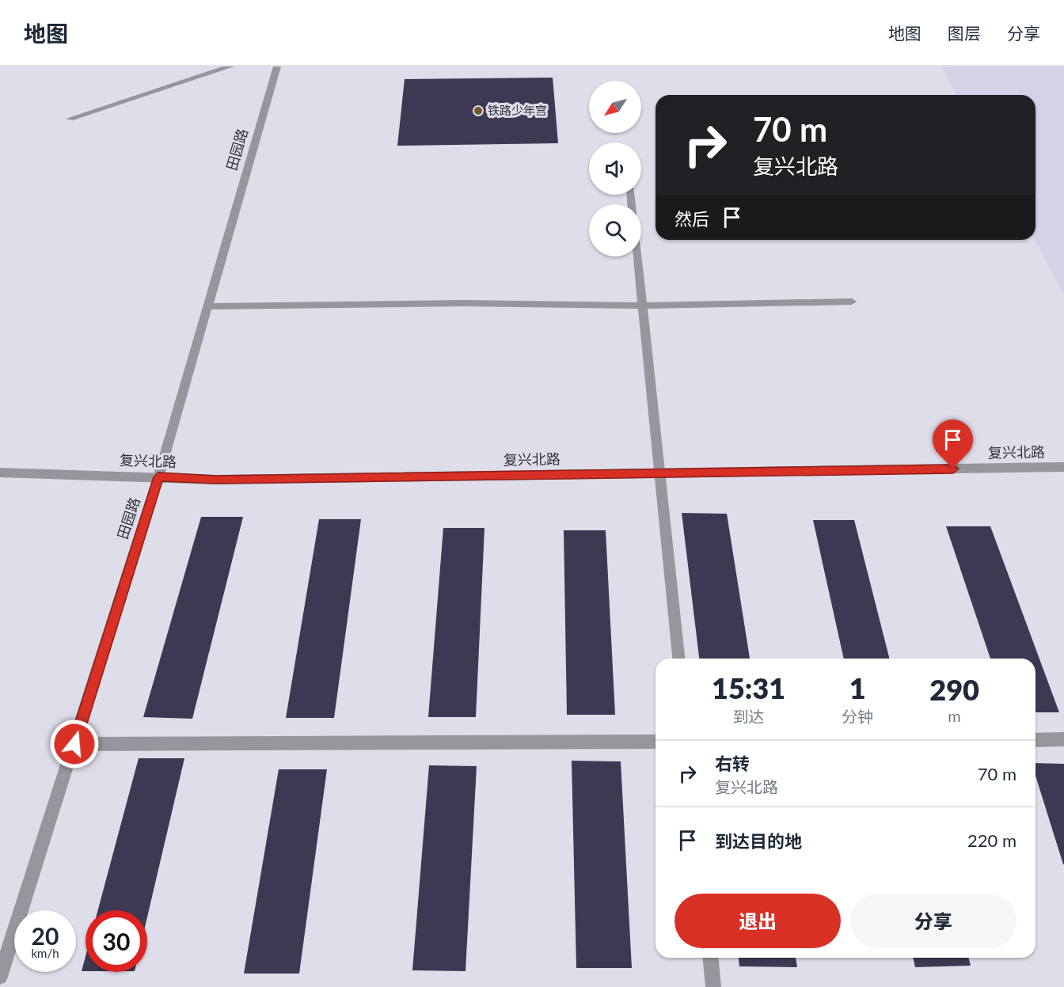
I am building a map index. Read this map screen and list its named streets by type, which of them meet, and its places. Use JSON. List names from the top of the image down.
{
  "streets": {
    "street": ["田园路", "复兴北路"]
  },
  "crossings": [
    ["田园路", "复兴北路"]
  ],
  "places": ["铁路少年宫"],
  "north": "bottom left",
  "page": {
    "header": "地图",
    "nav": ["地图", "图层", "分享"],
    "turn": ["70 m", "复兴北路"],
    "then": "然后",
    "eta": [
      "15:31",
      "到达",
      "1",
      "分钟",
      "290",
      "m"
    ],
    "list": [
      {
        "name": "右转",
        "note": "复兴北路",
        "value": "70 m"
      },
      {
        "name": "到达目的地",
        "value": "220 m"
      }
    ],
    "buttons": ["退出", "分享"],
    "speed": "20 km/h",
    "limit": "30"
  }
}
